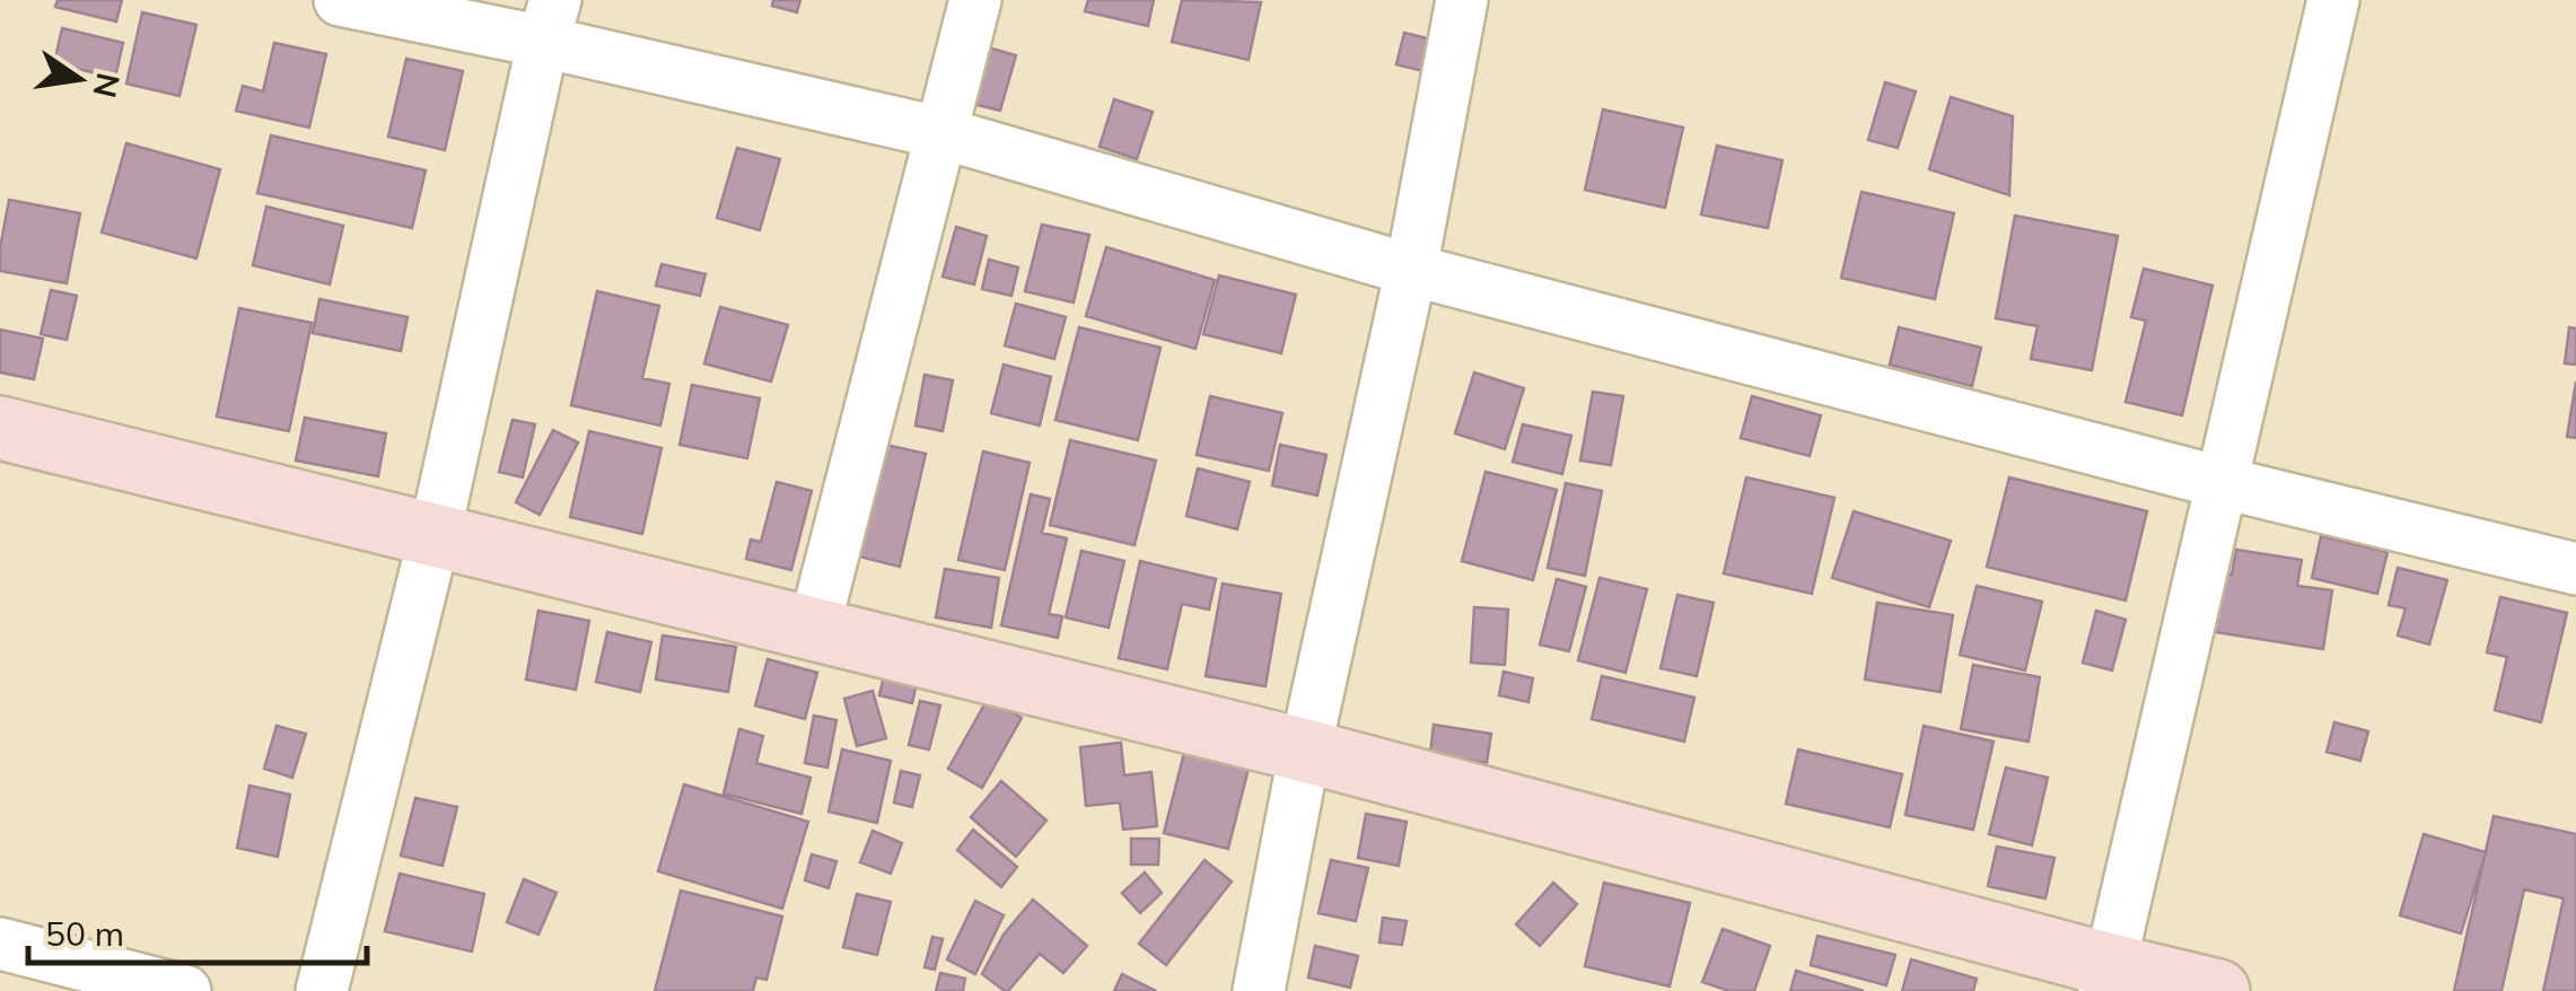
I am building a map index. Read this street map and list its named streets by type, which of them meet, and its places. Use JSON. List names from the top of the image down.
{
  "scale_bar": "50 m",
  "north": "right"
}
